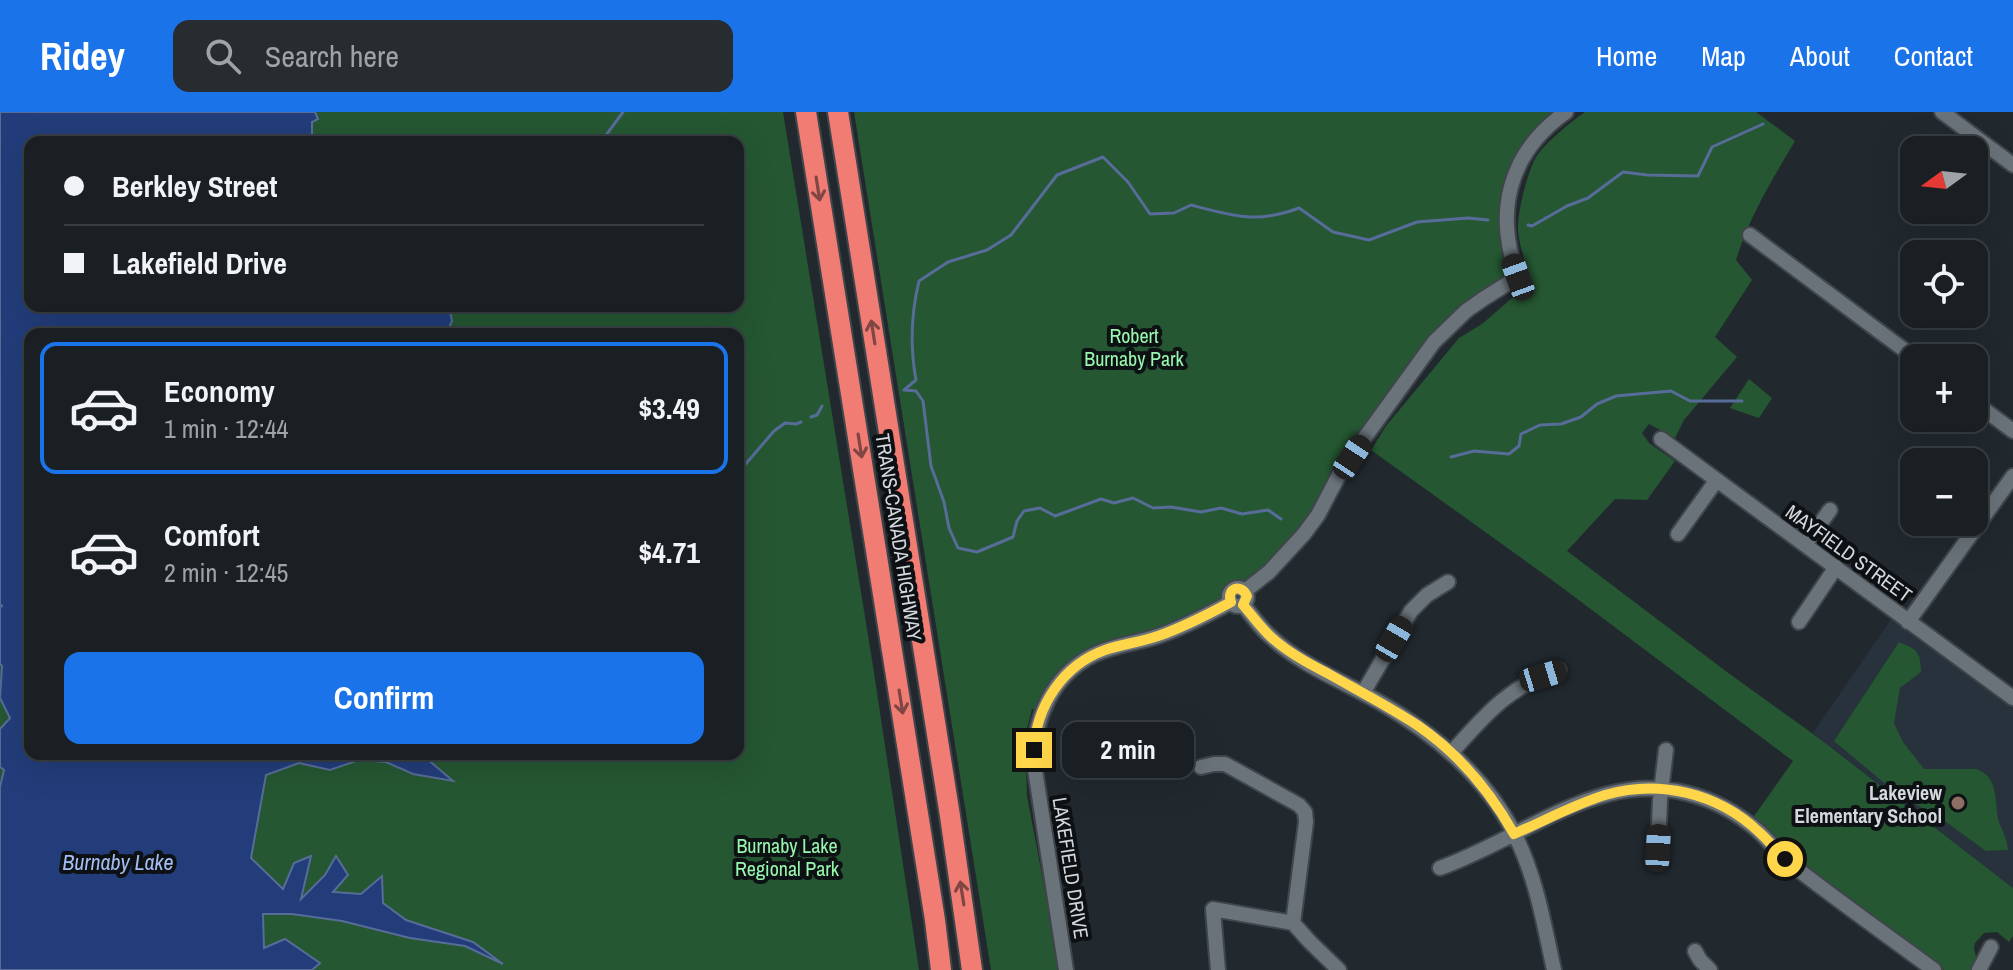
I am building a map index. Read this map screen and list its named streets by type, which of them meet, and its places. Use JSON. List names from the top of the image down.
{
  "streets": {
    "highway": ["TRANS-CANADA HIGHWAY"],
    "street": ["MAYFIELD STREET", "LAKEFIELD DRIVE"]
  },
  "water": ["Burnaby Lake"],
  "parks": ["Robert Burnaby Park", "Burnaby Lake Regional Park"],
  "places": ["Lakeview Elementary School"],
  "north": "left",
  "page": {
    "header": "Ridey",
    "search": "Search here",
    "nav": [
      "Home",
      "Map",
      "About",
      "Contact"
    ],
    "map_buttons": ["+", "−"],
    "banner": ["Berkley Street", "Lakefield Drive"],
    "list": [
      {
        "name": "Economy",
        "note": "1 min · 12:44",
        "value": "$3.49"
      },
      {
        "name": "Comfort",
        "note": "2 min · 12:45",
        "value": "$4.71"
      }
    ],
    "buttons": "Confirm",
    "bubble": "2 min"
  }
}
